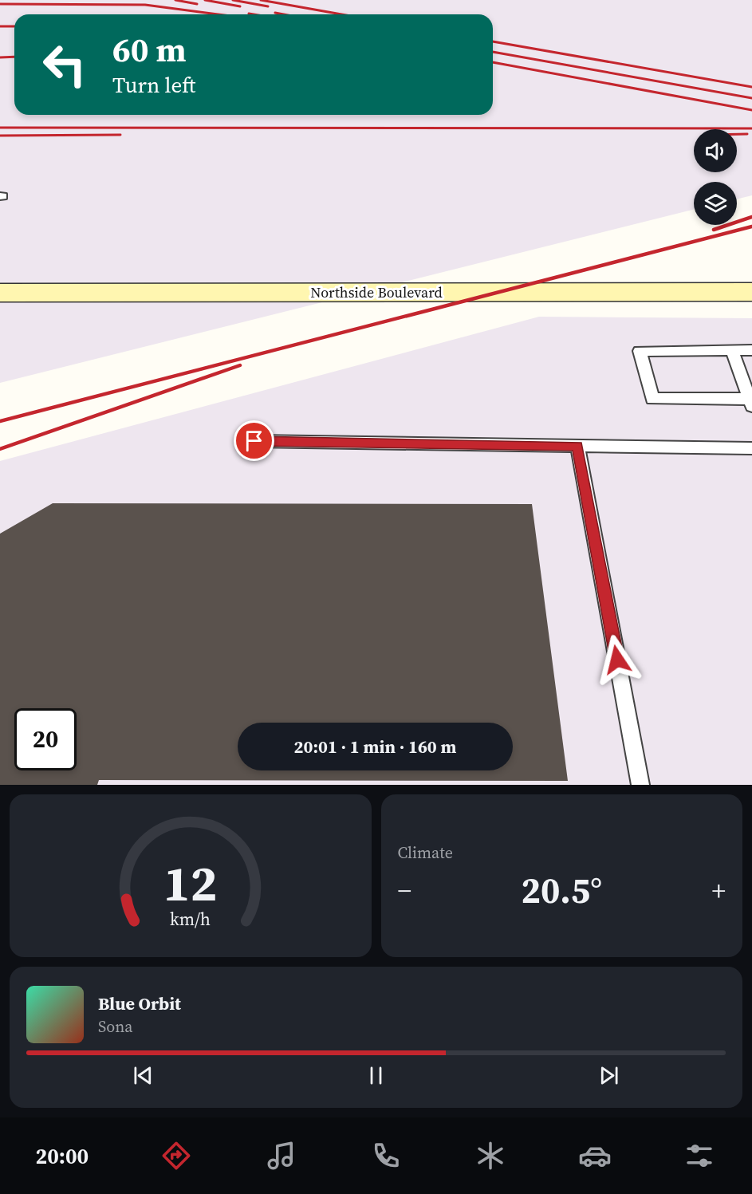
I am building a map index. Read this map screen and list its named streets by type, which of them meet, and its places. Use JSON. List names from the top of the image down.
{
  "streets": {
    "main road": ["Northside Boulevard"]
  },
  "page": {
    "turn": ["60 m", "Turn left"],
    "limit": "20",
    "trip": "20:01 · 1 min · 160 m",
    "tile": "Climate",
    "heat": ["−", "20.5°", "+"],
    "song": ["Blue Orbit", "Sona"],
    "tabs": "20:00",
    "gauge": ["12", "km/h"]
  }
}
